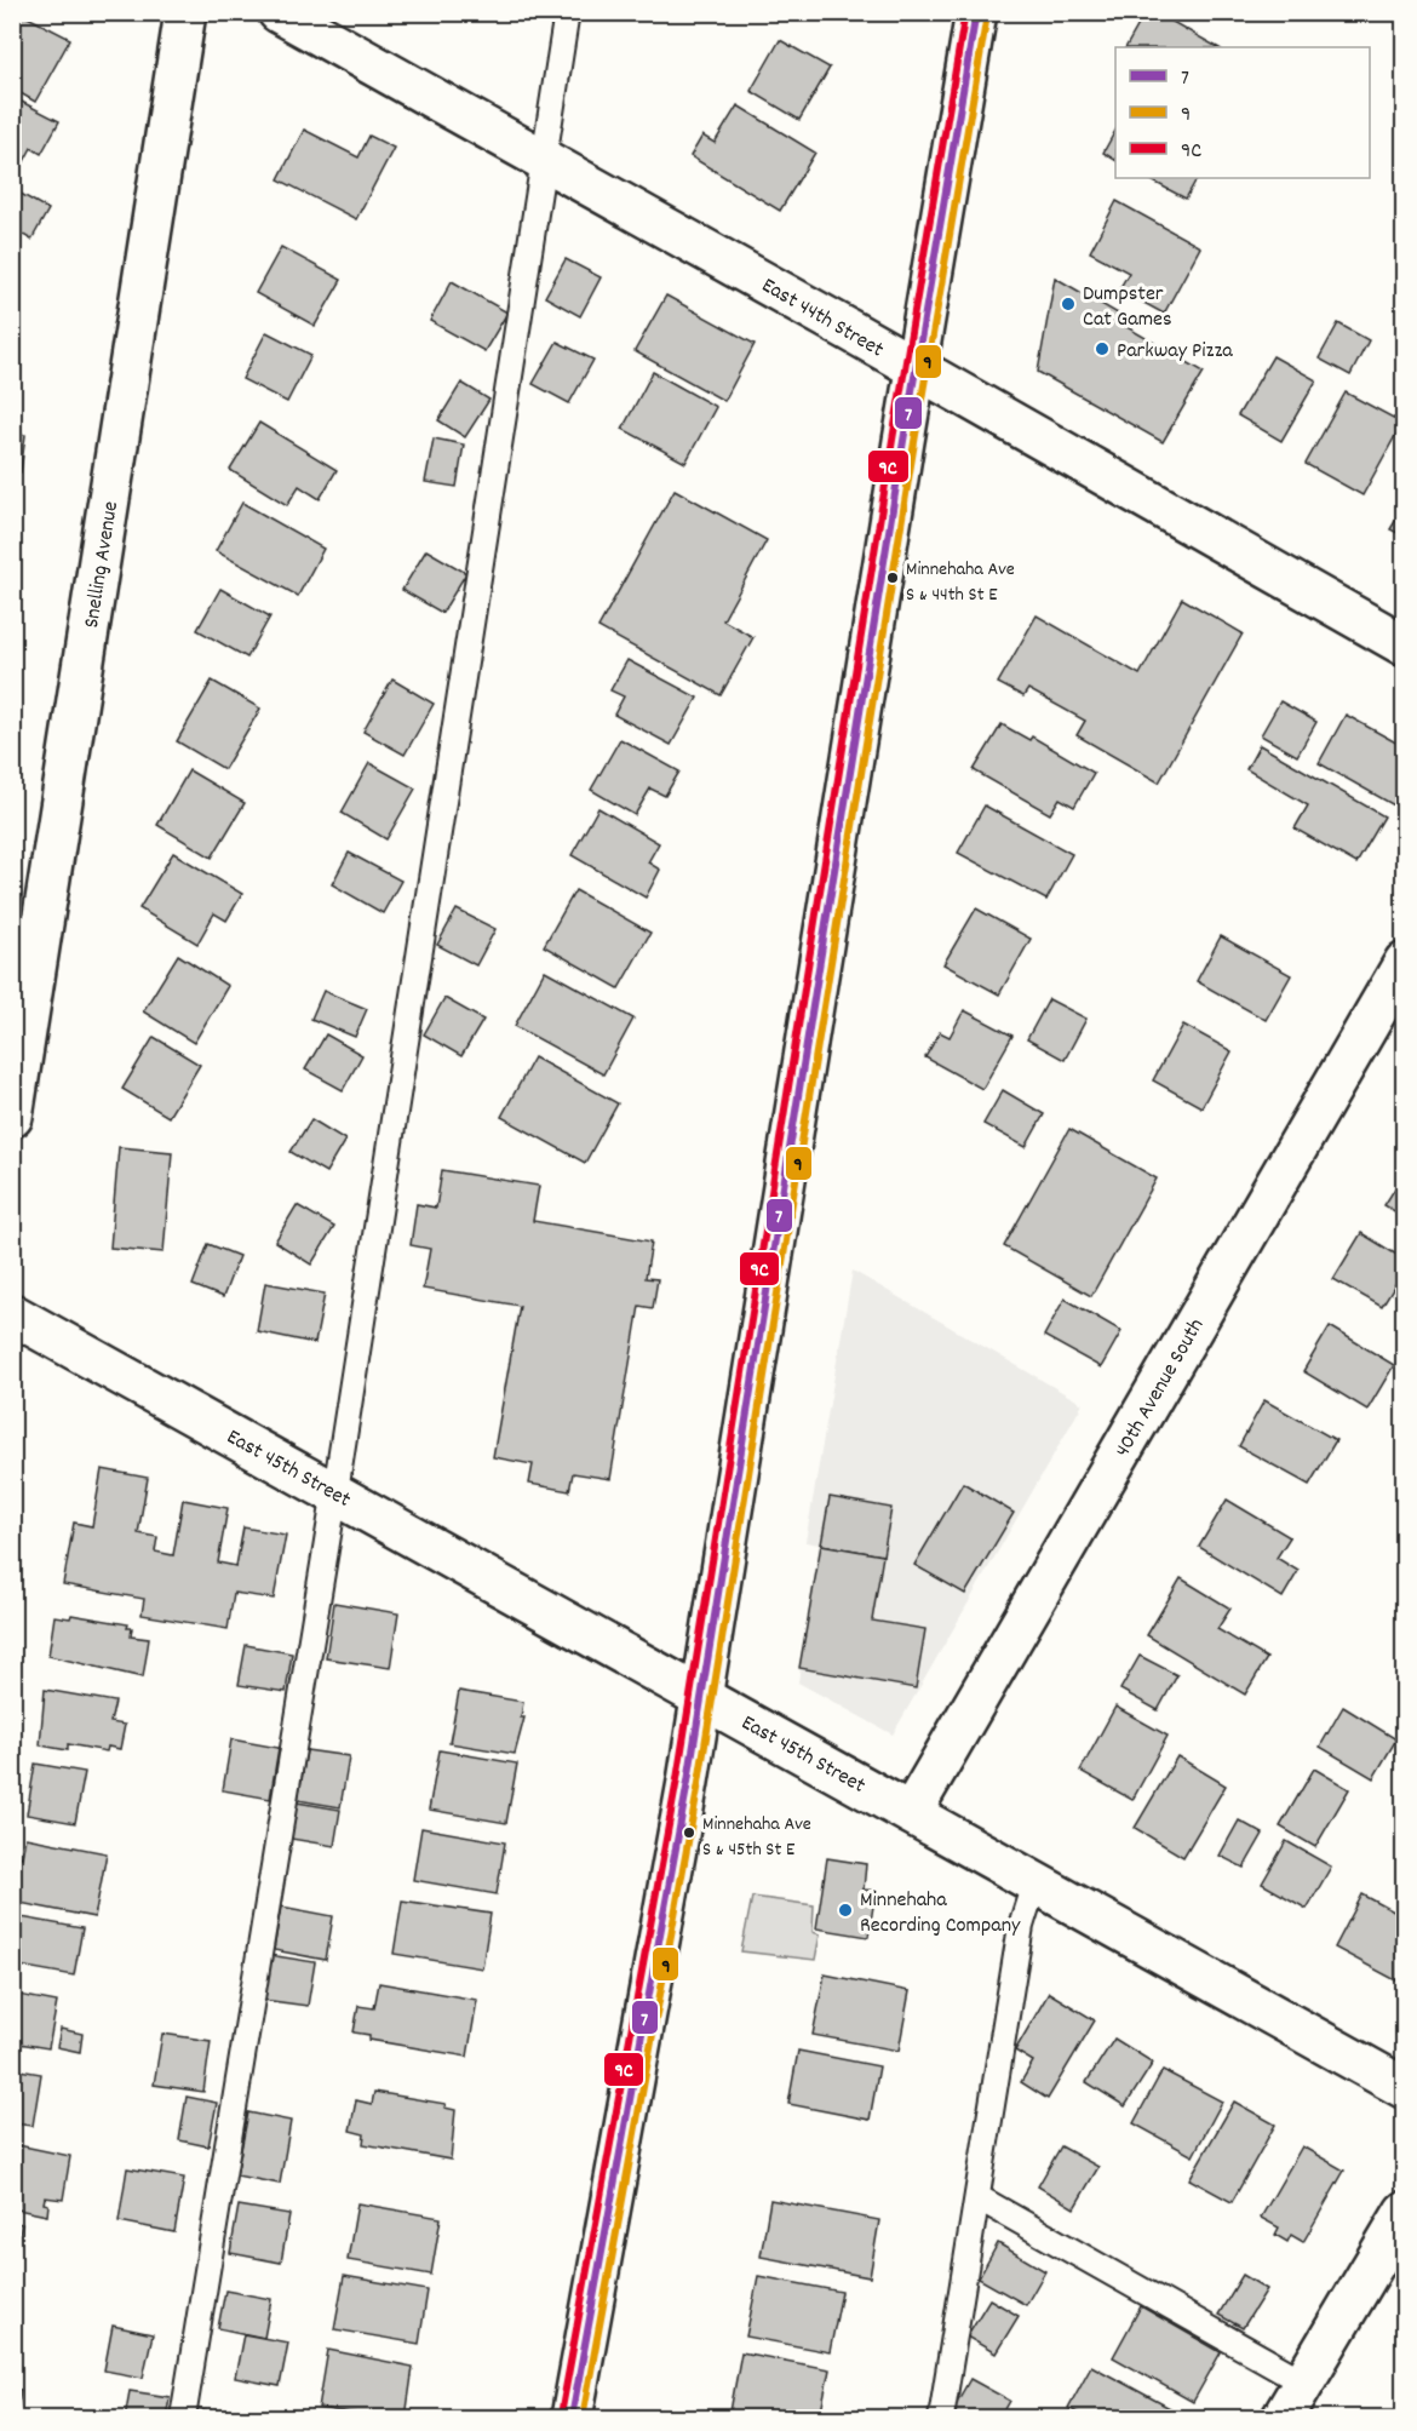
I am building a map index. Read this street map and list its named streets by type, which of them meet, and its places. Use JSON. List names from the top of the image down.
{
  "streets": {
    "street": [
      "East 44th Street",
      "Snelling Avenue",
      "40th Avenue South",
      "East 45th Street"
    ]
  },
  "crossings": [
    ["40th Avenue South", "East 45th Street"]
  ],
  "places": [
    "Dumpster Cat Games",
    "Parkway Pizza",
    "Minnehaha Ave S & 44th St E",
    "Minnehaha Ave S & 45th St E",
    "Minnehaha Recording Company"
  ],
  "lines": ["transit line 7", "transit line 9C", "transit line 9"],
  "legend": ["7", "9", "9C"]
}
